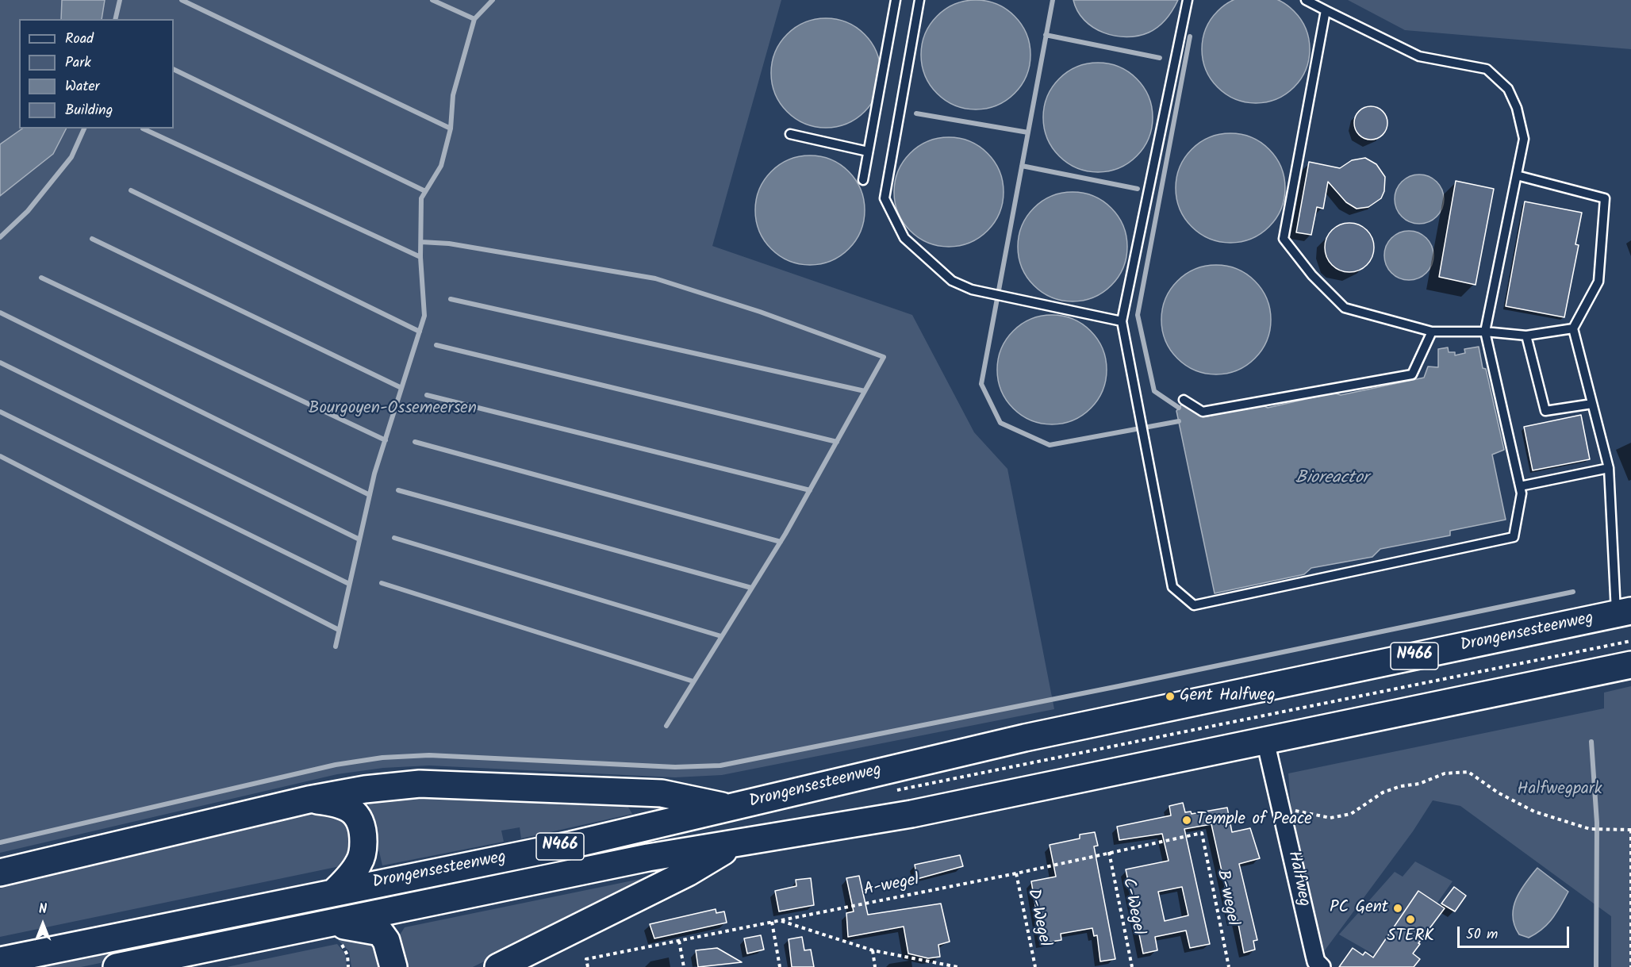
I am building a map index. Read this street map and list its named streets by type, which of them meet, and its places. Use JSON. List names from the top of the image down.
{
  "streets": {
    "highway": ["Drongensesteenweg", "N466"],
    "street": ["Halfweg"],
    "path": [
      "A-wegel",
      "B-wegel",
      "C-Wegel",
      "D-Wegel"
    ]
  },
  "crossings": [
    ["Drongensesteenweg", "Halfweg"],
    ["A-wegel", "B-wegel"],
    ["A-wegel", "C-Wegel"],
    ["A-wegel", "D-Wegel"]
  ],
  "water": ["Bioreactor"],
  "parks": ["Bourgoyen-Ossemeersen", "Halfwegpark"],
  "places": [
    "Gent Halfweg",
    "Temple of Peace",
    "PC Gent",
    "STERK"
  ],
  "legend": [
    "Road",
    "Park",
    "Water",
    "Building"
  ],
  "scale_bar": "50 m",
  "north": "top"
}
